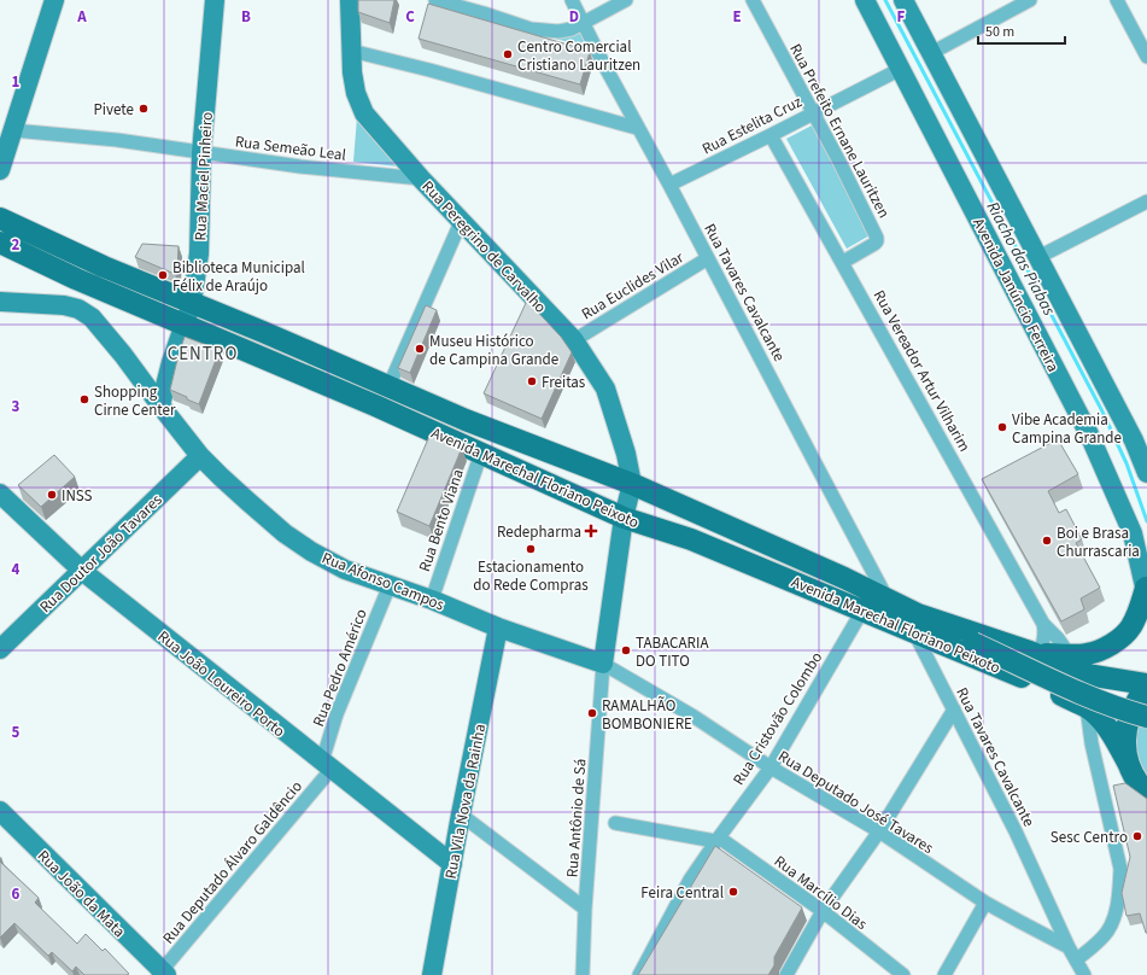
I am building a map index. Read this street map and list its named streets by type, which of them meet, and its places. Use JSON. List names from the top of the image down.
{
  "streets": {
    "main road": [
      "Rua Maciel Pinheiro",
      "Rua Peregrino de Carvalho",
      "Avenida Janúncio Ferreira",
      "Avenida Marechal Floriano Peixoto",
      "Rua Doutor João Tavares",
      "Rua Afonso Campos",
      "Rua João Loureiro Porto",
      "Rua Vila Nova da Rainha",
      "Rua João da Mata"
    ],
    "street": [
      "Rua Estelita Cruz",
      "Rua Prefeito Ernane Lauritzen",
      "Rua Semeão Leal",
      "Rua Euclides Vilar",
      "Rua Tavares Cavalcante",
      "Rua Vereador Artur Vilharim",
      "Rua Bento Viana",
      "Rua Pedro Américo",
      "Rua Cristovão Colombo",
      "Rua Deputado José Tavares",
      "Rua Antônio de Sá",
      "Rua Deputado Álvaro Galdêncio",
      "Rua Marcílio Dias"
    ]
  },
  "crossings": [
    ["Rua Estelita Cruz", "Rua Prefeito Ernane Lauritzen"],
    ["Rua Estelita Cruz", "Rua Tavares Cavalcante"],
    ["Rua Estelita Cruz", "Avenida Janúncio Ferreira"],
    ["Rua Estelita Cruz", "Rua Vereador Artur Vilharim"],
    ["Rua Prefeito Ernane Lauritzen", "Rua Vereador Artur Vilharim"],
    ["Rua Semeão Leal", "Rua Maciel Pinheiro"],
    ["Rua Semeão Leal", "Rua Peregrino de Carvalho"],
    ["Rua Maciel Pinheiro", "Avenida Marechal Floriano Peixoto"],
    ["Rua Maciel Pinheiro", "Rua Afonso Campos"],
    ["Rua Peregrino de Carvalho", "Rua Euclides Vilar"],
    ["Rua Peregrino de Carvalho", "Avenida Marechal Floriano Peixoto"],
    ["Rua Peregrino de Carvalho", "Rua Afonso Campos"],
    ["Rua Peregrino de Carvalho", "Rua Deputado José Tavares"],
    ["Rua Peregrino de Carvalho", "Rua Antônio de Sá"],
    ["Rua Euclides Vilar", "Rua Tavares Cavalcante"],
    ["Rua Tavares Cavalcante", "Avenida Marechal Floriano Peixoto"],
    ["Rua Tavares Cavalcante", "Rua Deputado José Tavares"],
    ["Avenida Marechal Floriano Peixoto", "Rua Bento Viana"],
    ["Avenida Marechal Floriano Peixoto", "Rua Cristovão Colombo"],
    ["Rua Bento Viana", "Rua Afonso Campos"],
    ["Rua Doutor João Tavares", "Rua Afonso Campos"],
    ["Rua Doutor João Tavares", "Rua João Loureiro Porto"],
    ["Rua Afonso Campos", "Rua Pedro Américo"],
    ["Rua Afonso Campos", "Rua Vila Nova da Rainha"],
    ["Rua Afonso Campos", "Rua Deputado José Tavares"],
    ["Rua Afonso Campos", "Rua Antônio de Sá"],
    ["Rua Pedro Américo", "Rua João Loureiro Porto"],
    ["Rua Pedro Américo", "Rua Deputado Álvaro Galdêncio"],
    ["Rua João Loureiro Porto", "Rua Vila Nova da Rainha"],
    ["Rua João Loureiro Porto", "Rua Deputado Álvaro Galdêncio"],
    ["Rua Cristovão Colombo", "Rua Deputado José Tavares"],
    ["Rua Cristovão Colombo", "Rua Marcílio Dias"],
    ["Rua Deputado José Tavares", "Rua Antônio de Sá"],
    ["Rua Deputado Álvaro Galdêncio", "Rua João da Mata"]
  ],
  "districts": ["CENTRO"],
  "water": ["Riacho das Piabas"],
  "places": {
    "other": [
      "Centro Comercial Cristiano Lauritzen",
      "Pivete",
      "Biblioteca Municipal Félix de Araújo",
      "Museu Histórico de Campina Grande",
      "Freitas",
      "Shopping Cirne Center",
      "Vibe Academia Campina Grande",
      "INSS",
      "Boi e Brasa Churrascaria",
      "Estacionamento do Rede Compras",
      "TABACARIA DO TITO",
      "RAMALHÃO BOMBONIERE",
      "Sesc Centro",
      "Feira Central"
    ],
    "health": ["Redepharma"]
  },
  "scale_bar": "50 m",
  "grid": {
    "columns": [
      "A",
      "B",
      "C",
      "D",
      "E",
      "F"
    ],
    "rows": [
      "1",
      "2",
      "3",
      "4",
      "5",
      "6"
    ]
  }
}
